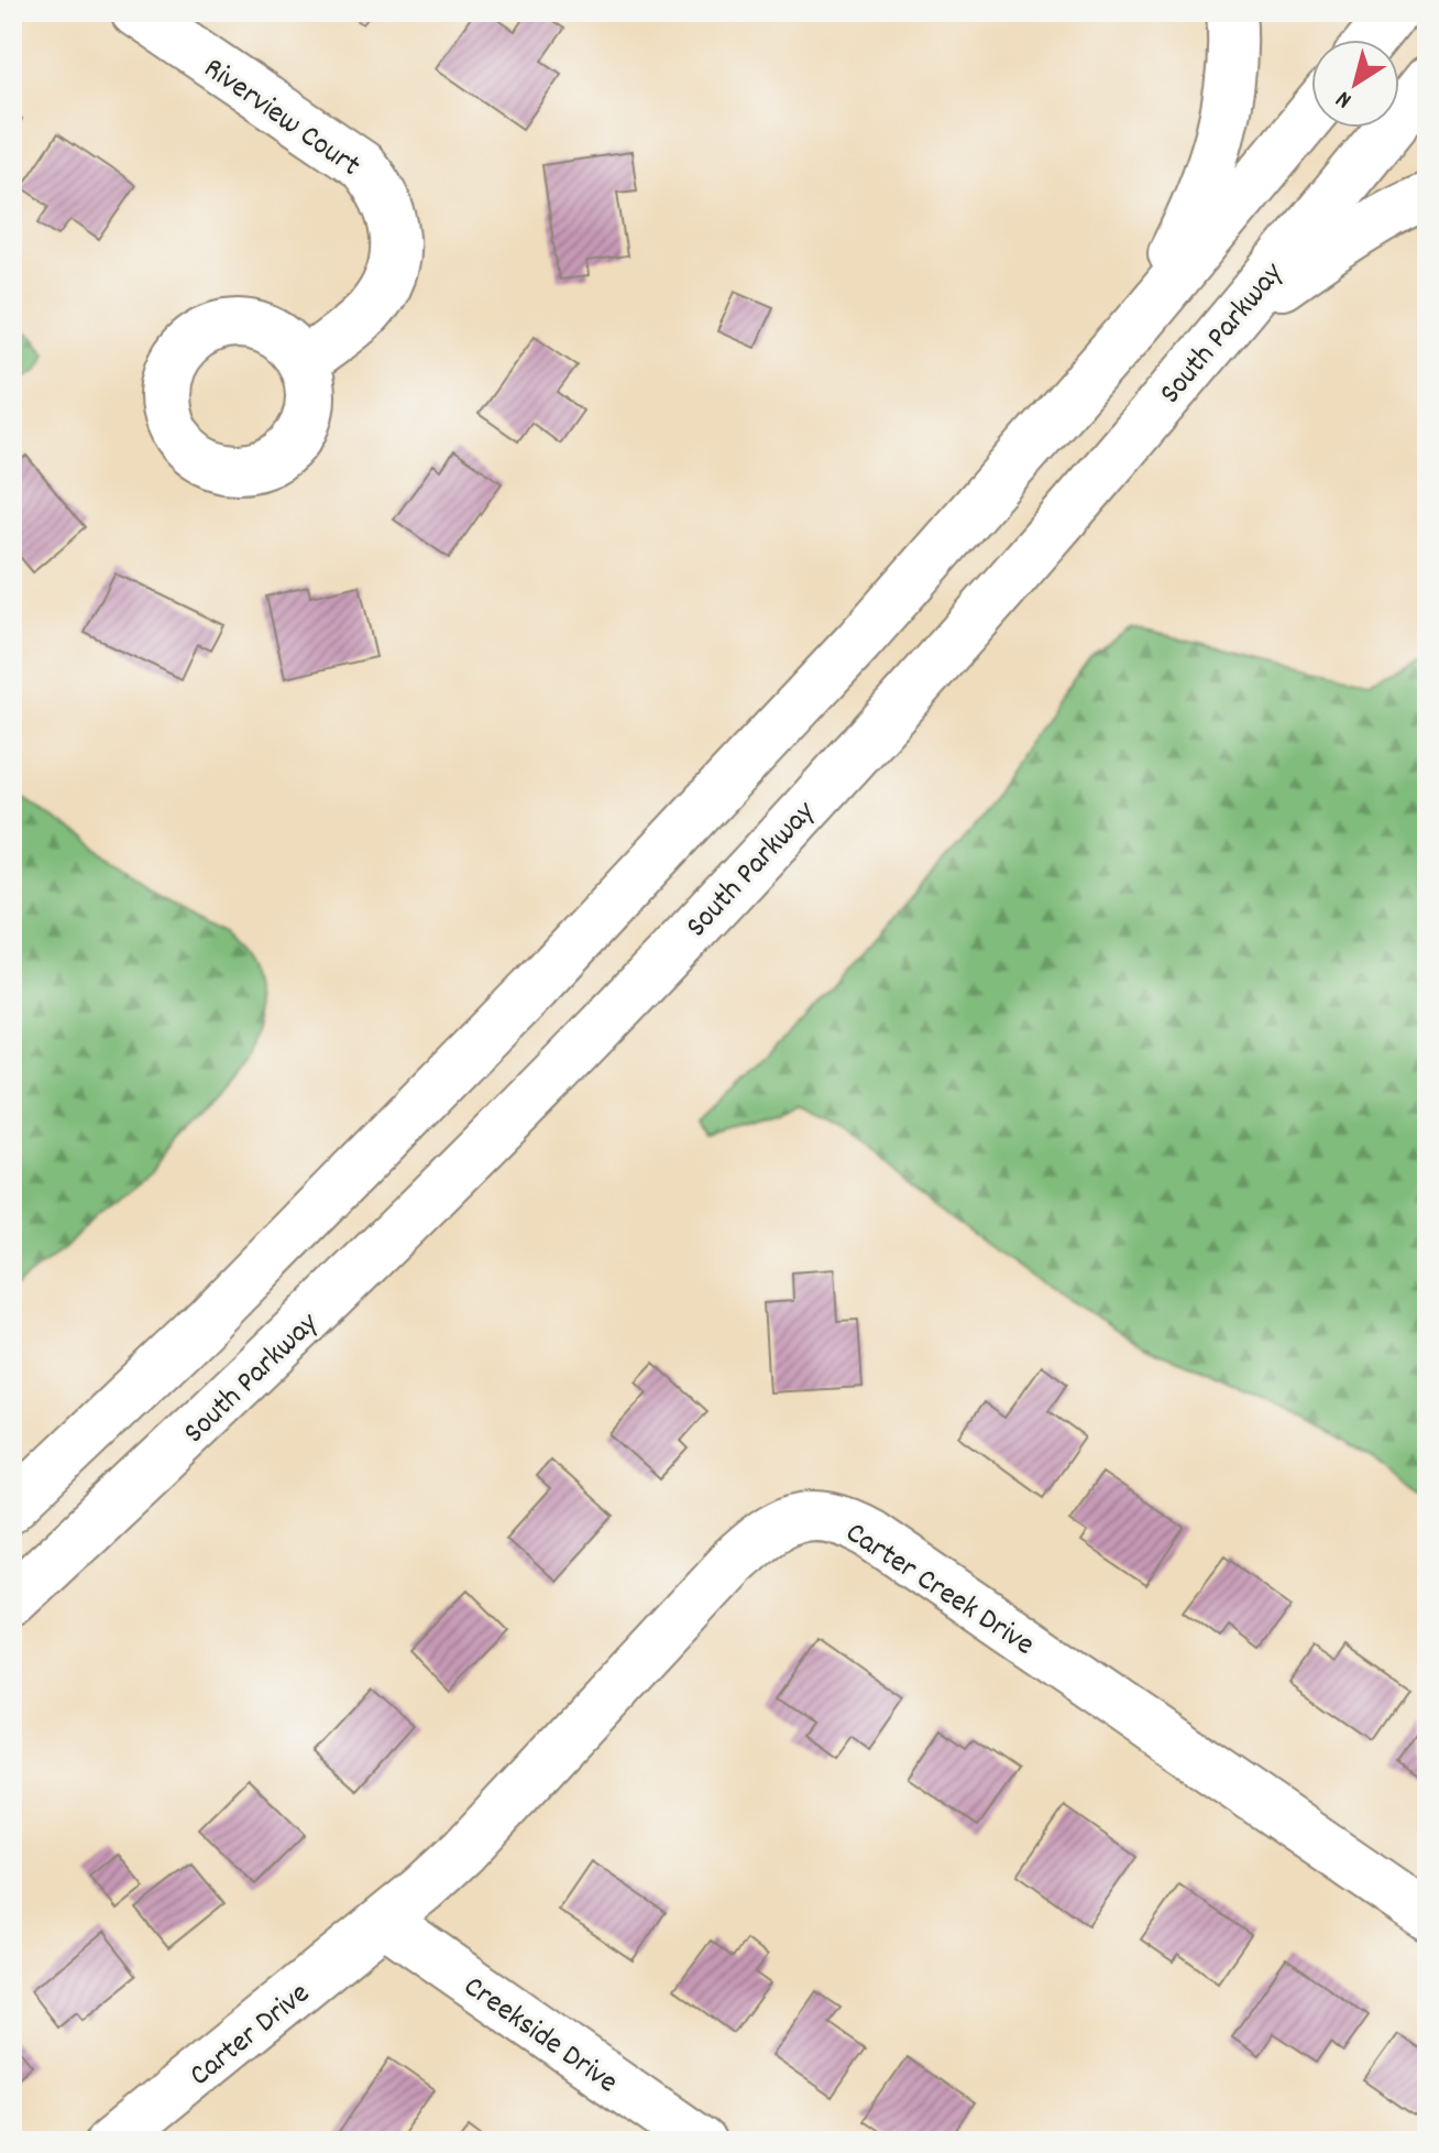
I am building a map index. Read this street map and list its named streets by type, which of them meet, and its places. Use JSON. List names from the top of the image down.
{
  "streets": {
    "main road": [
      "Riverview Court",
      "South Parkway",
      "Carter Creek Drive",
      "Carter Drive",
      "Creekside Drive"
    ]
  },
  "crossings": [
    ["Carter Creek Drive", "Carter Drive"],
    ["Carter Creek Drive", "Creekside Drive"],
    ["Carter Drive", "Creekside Drive"]
  ],
  "north": "bottom left"
}
